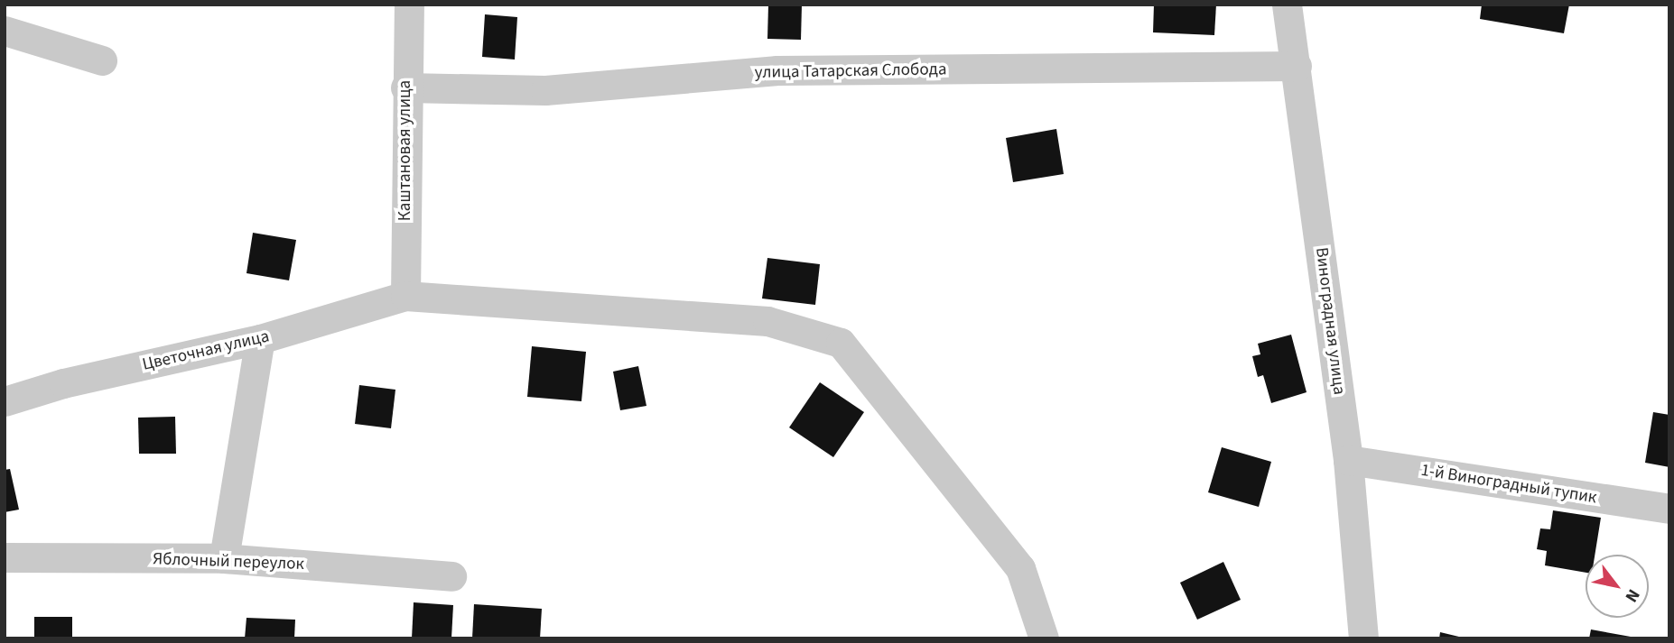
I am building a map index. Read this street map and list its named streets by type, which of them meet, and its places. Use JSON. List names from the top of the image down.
{
  "streets": {
    "street": [
      "улица Татарская Слобода",
      "Каштановая улица",
      "Виноградная улица",
      "Цветочная улица",
      "1-й Виноградный тупик",
      "Яблочный переулок"
    ]
  },
  "crossings": [
    ["улица Татарская Слобода", "Каштановая улица"],
    ["улица Татарская Слобода", "Виноградная улица"],
    ["Каштановая улица", "Цветочная улица"],
    ["Виноградная улица", "1-й Виноградный тупик"]
  ],
  "north": "bottom right"
}
